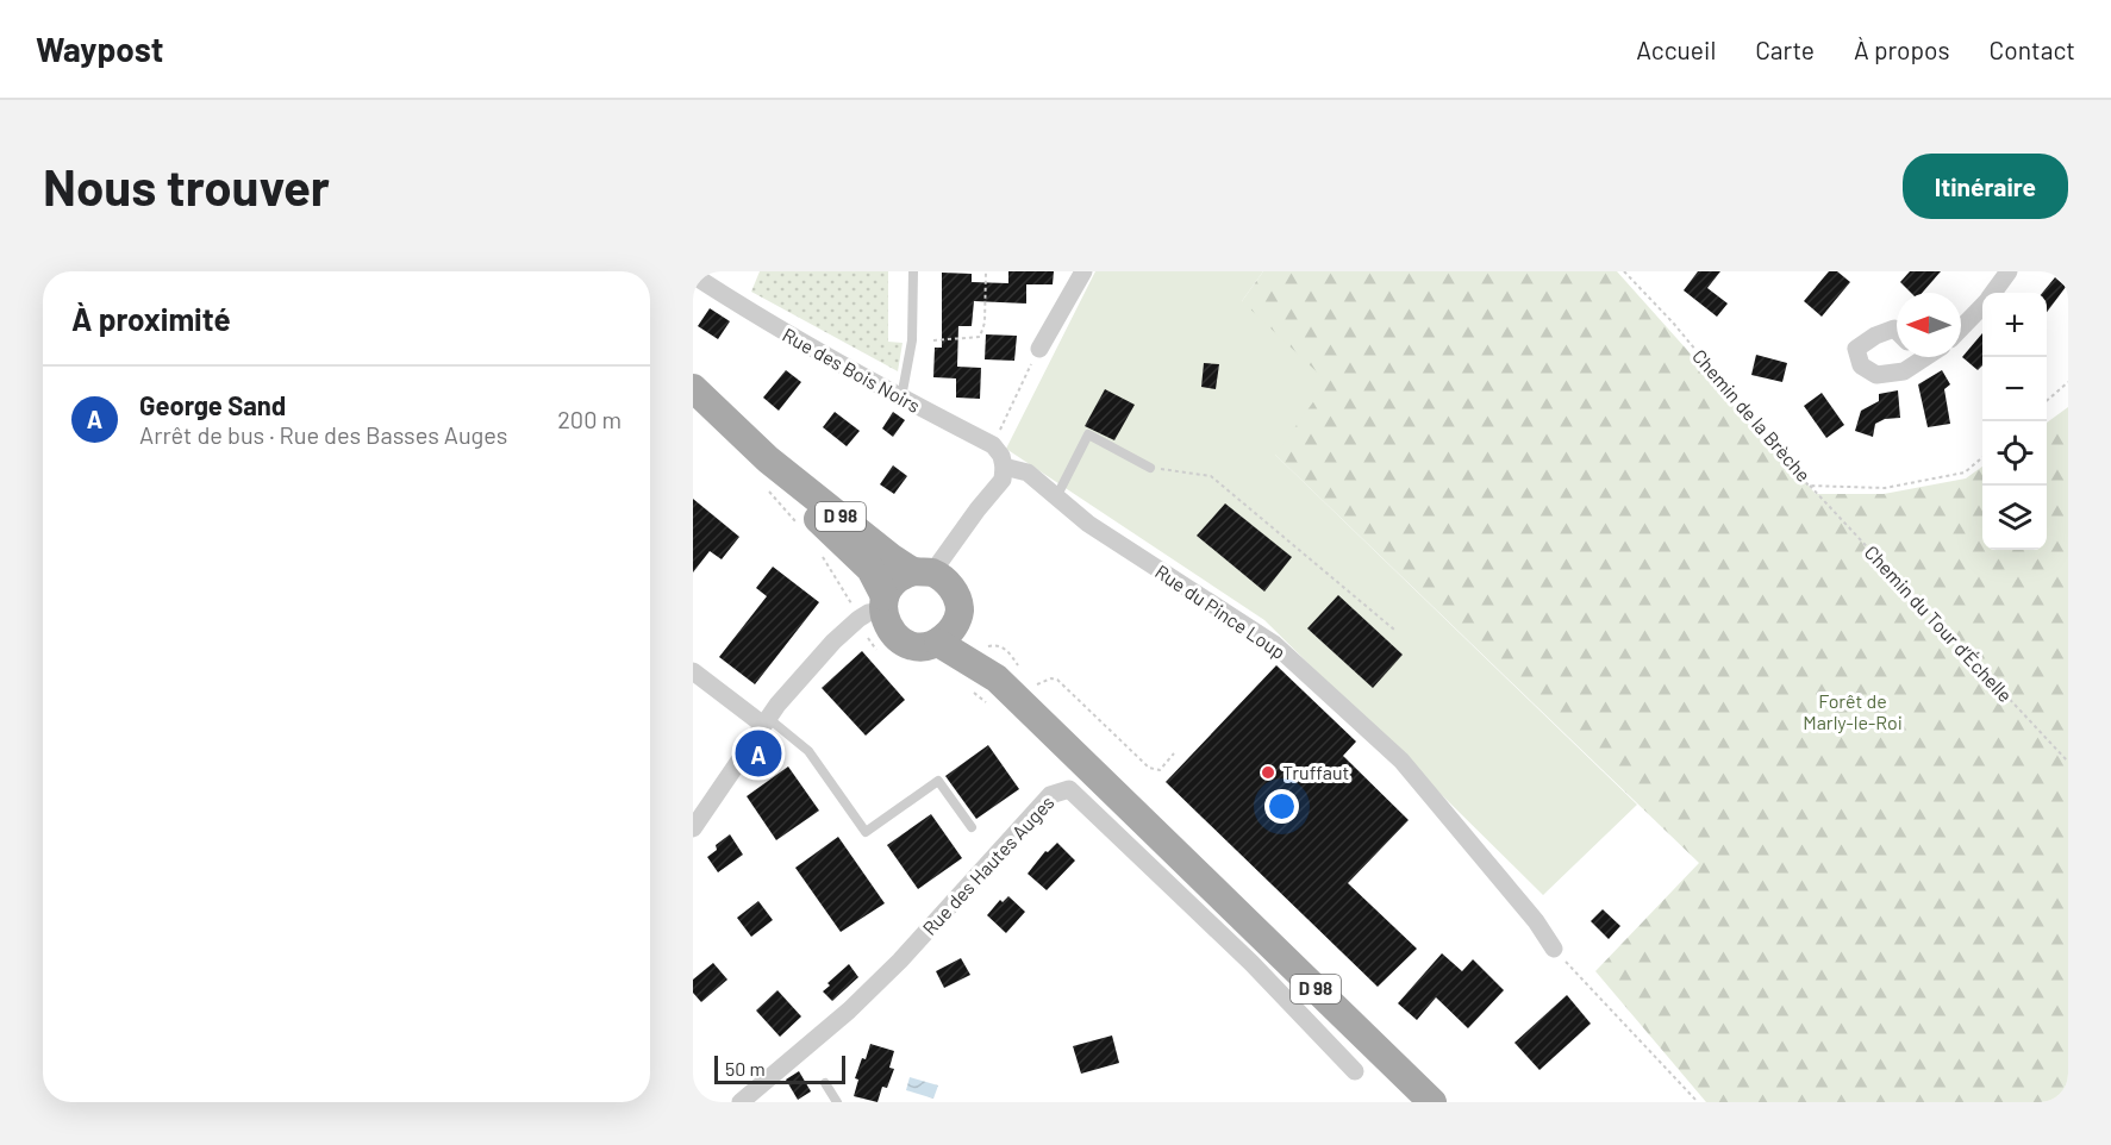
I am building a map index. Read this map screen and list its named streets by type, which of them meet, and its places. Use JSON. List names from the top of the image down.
{
  "streets": {
    "main road": ["D 98"],
    "street": ["Rue des Bois Noirs", "Rue du Pince Loup", "Rue des Hautes Auges"],
    "path": ["Chemin de la Brèche", "Chemin du Tour d’Échelle"]
  },
  "crossings": [
    ["Chemin de la Brèche", "Chemin du Tour d’Échelle"]
  ],
  "parks": ["Forêt de Marly-le-Roi"],
  "places": ["Truffaut"],
  "scale_bar": "50 m",
  "north": "left",
  "page": {
    "header": "Waypost",
    "nav": [
      "Accueil",
      "Carte",
      "À propos",
      "Contact"
    ],
    "buttons": "Itinéraire",
    "title": "Nous trouver",
    "heading": "À proximité",
    "map_buttons": ["+", "−"],
    "list": [
      {
        "mark": "A",
        "name": "George Sand",
        "note": "Arrêt de bus · Rue des Basses Auges",
        "value": "200 m"
      }
    ],
    "pins": "A",
    "scale": "50 m"
  }
}
